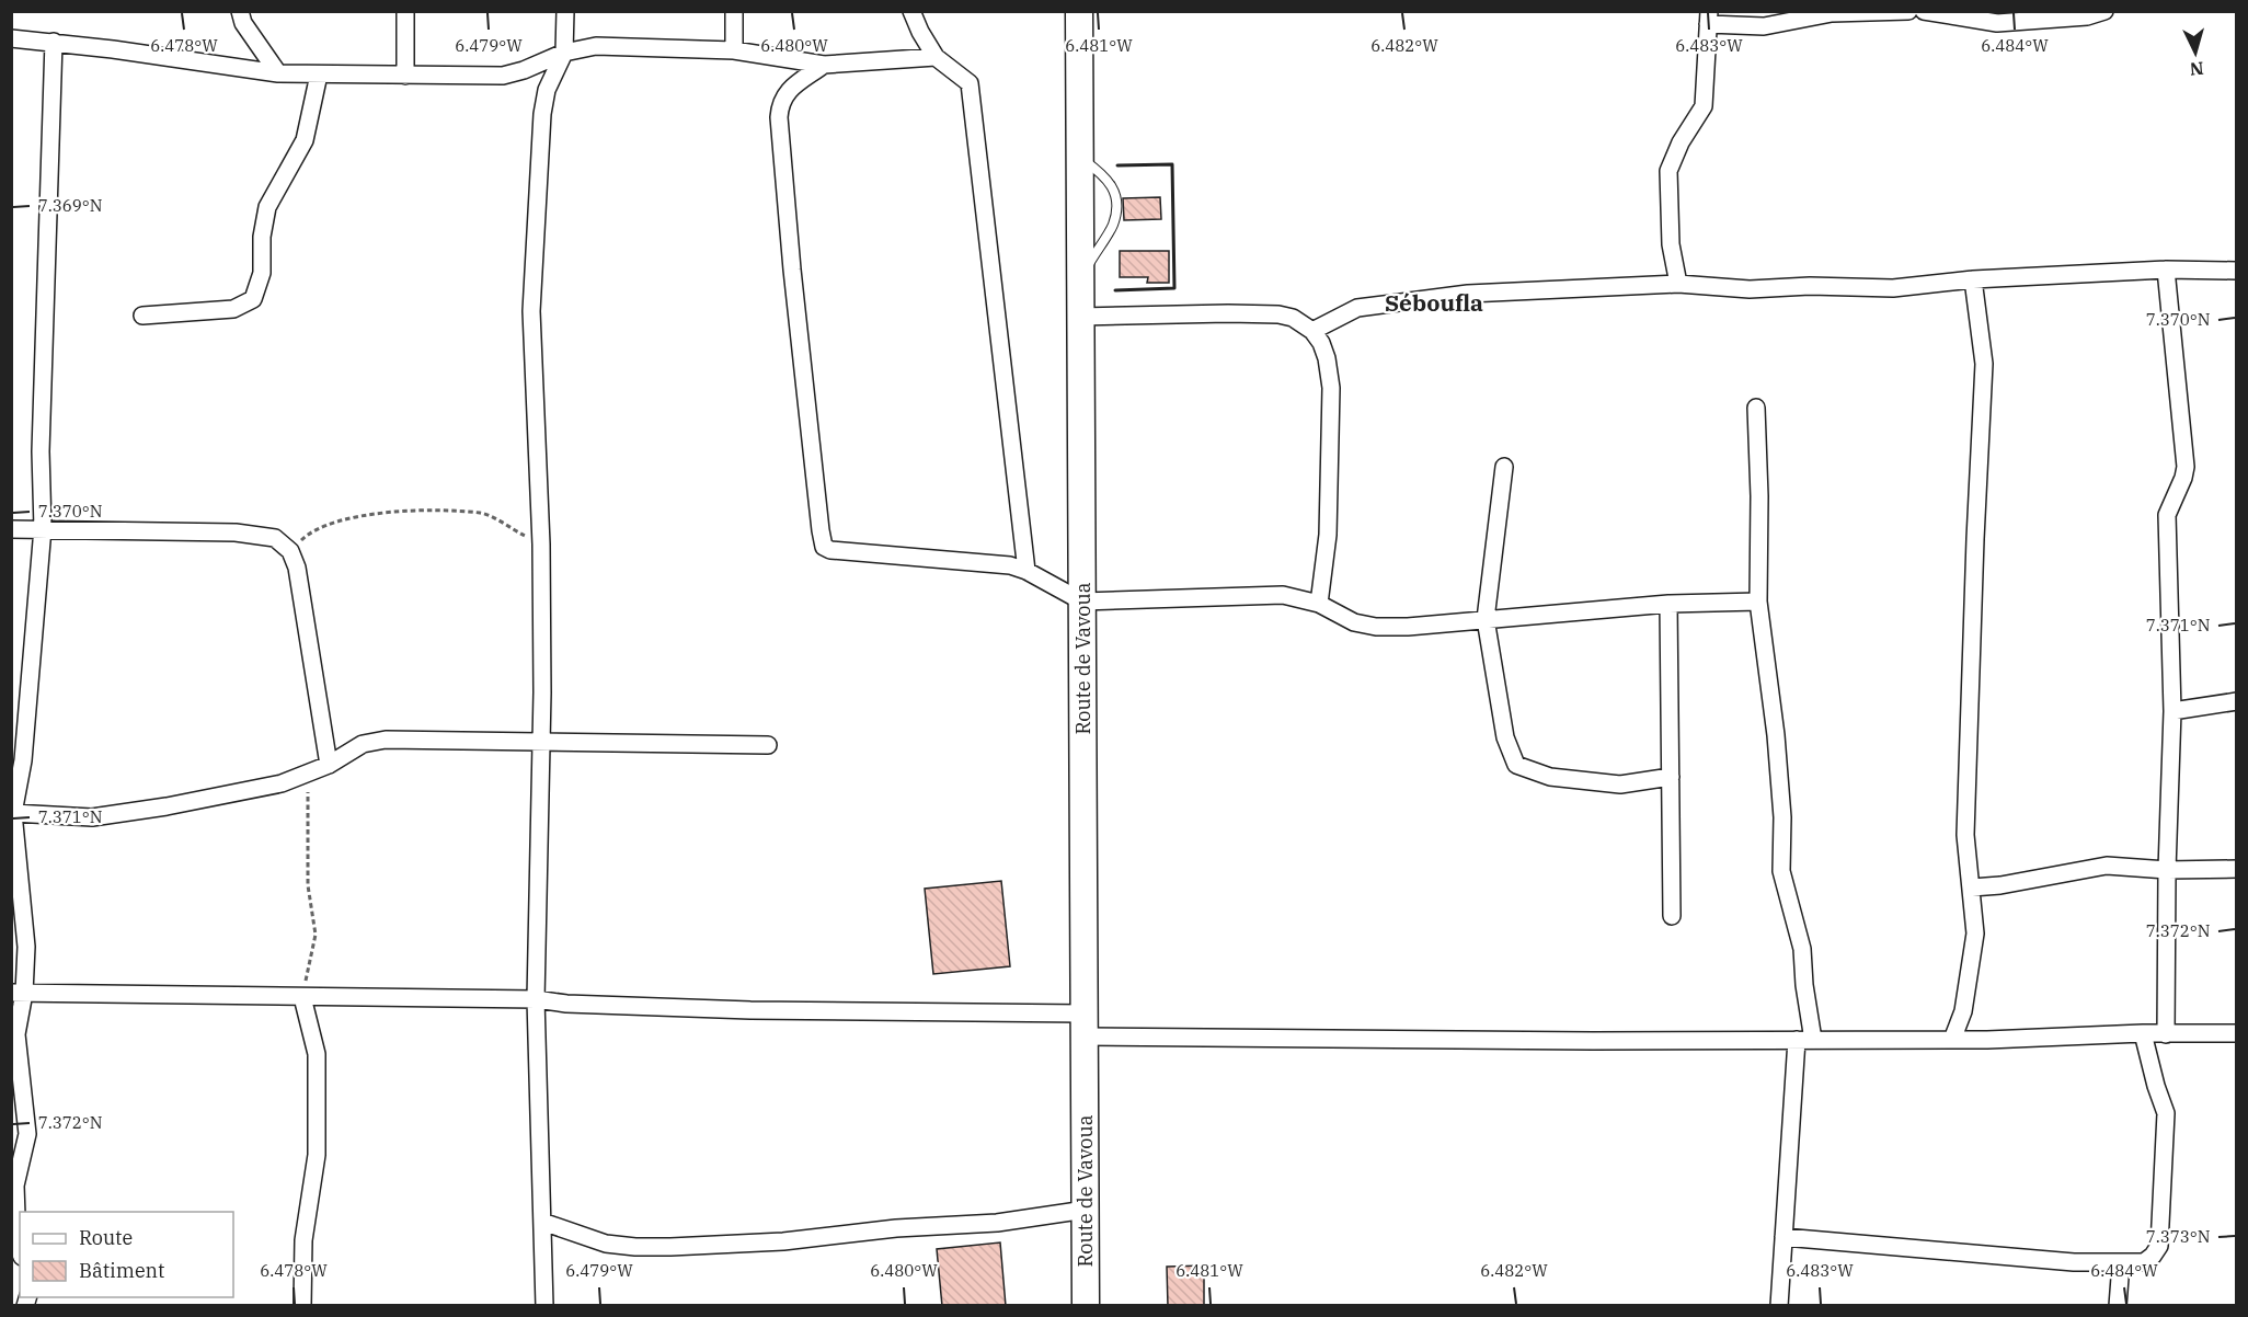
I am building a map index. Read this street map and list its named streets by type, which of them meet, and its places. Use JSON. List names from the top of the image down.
{
  "streets": {
    "main road": ["Route de Vavoua"]
  },
  "districts": ["Séboufla"],
  "legend": ["Route", "Bâtiment"],
  "north": "bottom",
  "coordinates": [
    "6.478°W",
    "6.479°W",
    "6.480°W",
    "6.481°W",
    "6.482°W",
    "6.483°W",
    "6.484°W",
    "7.369°N",
    "7.370°N",
    "7.371°N",
    "7.372°N",
    "7.373°N"
  ]
}
